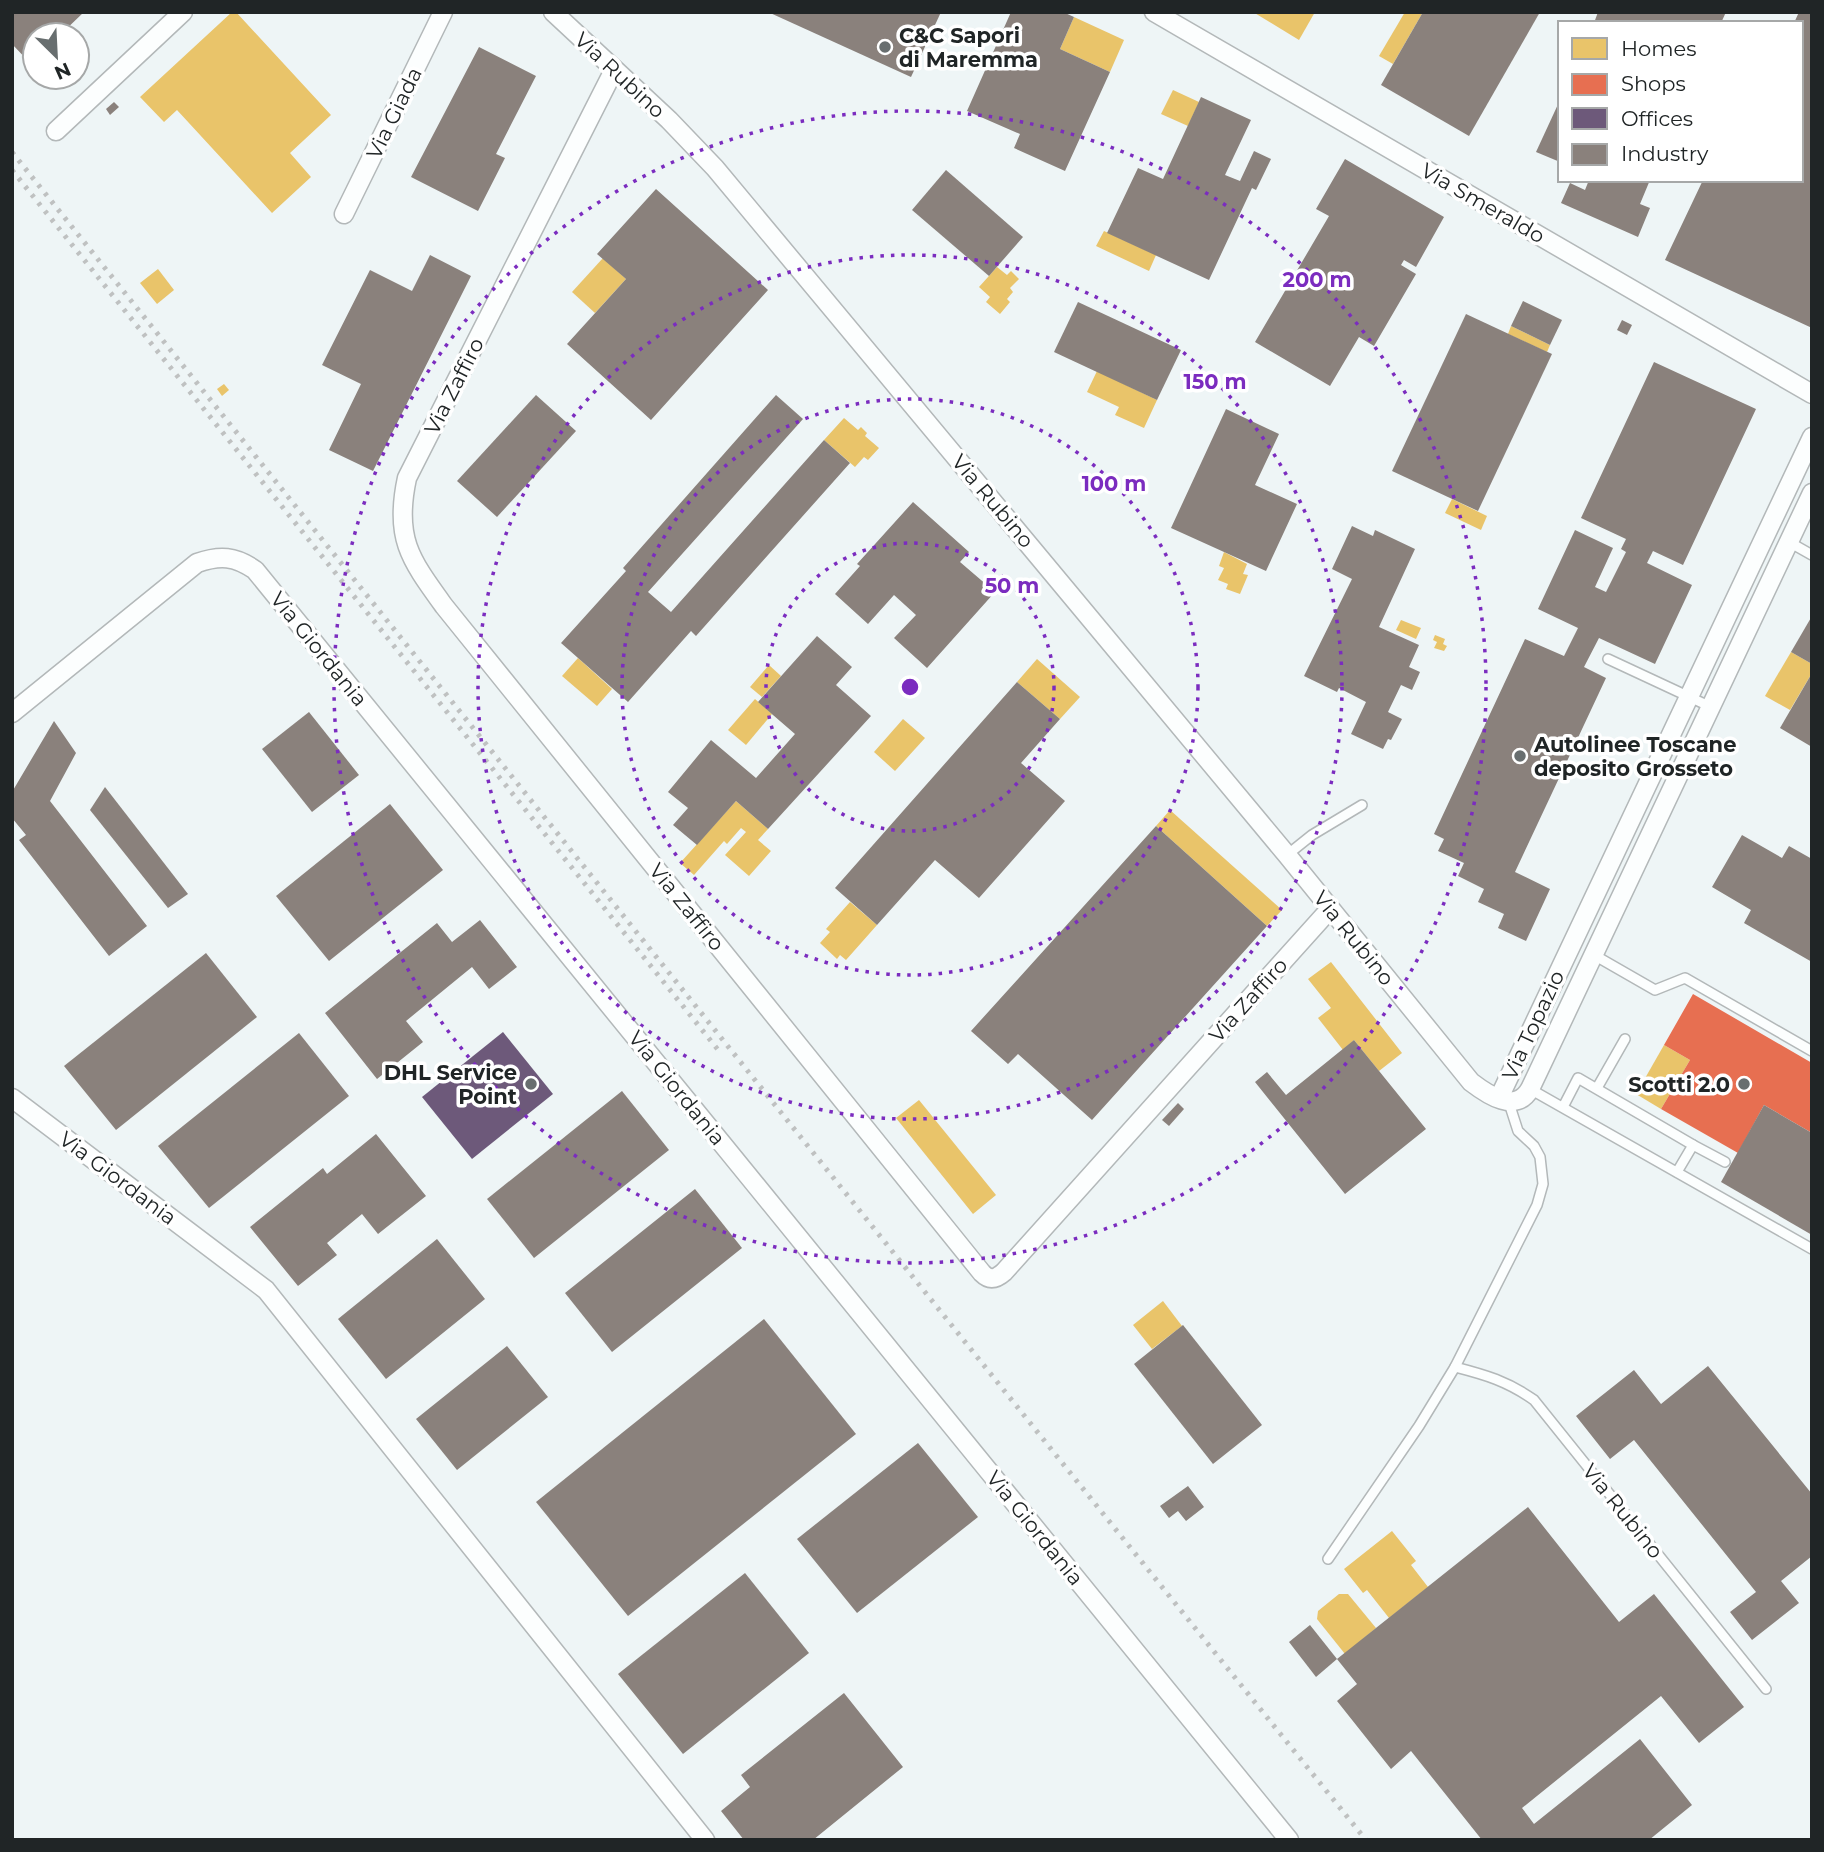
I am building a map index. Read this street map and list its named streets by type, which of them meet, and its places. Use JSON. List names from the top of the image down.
{
  "streets": {
    "street": [
      "Via Rubino",
      "Via Giada",
      "Via Smeraldo",
      "Via Zaffiro",
      "Via Giordania",
      "Via Topazio"
    ]
  },
  "crossings": [
    ["Via Rubino", "Via Zaffiro"],
    ["Via Rubino", "Via Topazio"]
  ],
  "places": [
    "C&C Sapori di Maremma",
    "Autolinee Toscane deposito Grosseto",
    "DHL Service Point",
    "Scotti 2.0"
  ],
  "legend": [
    "Homes",
    "Shops",
    "Offices",
    "Industry"
  ],
  "north": "bottom right",
  "rings": [
    "200 m",
    "150 m",
    "100 m",
    "50 m"
  ]
}
